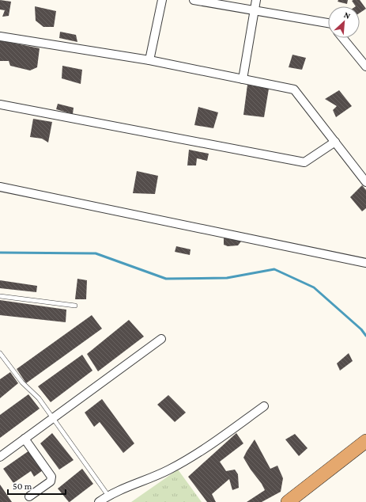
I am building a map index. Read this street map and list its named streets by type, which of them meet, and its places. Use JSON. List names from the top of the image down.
{
  "scale_bar": "50 m",
  "north": "top right"
}
